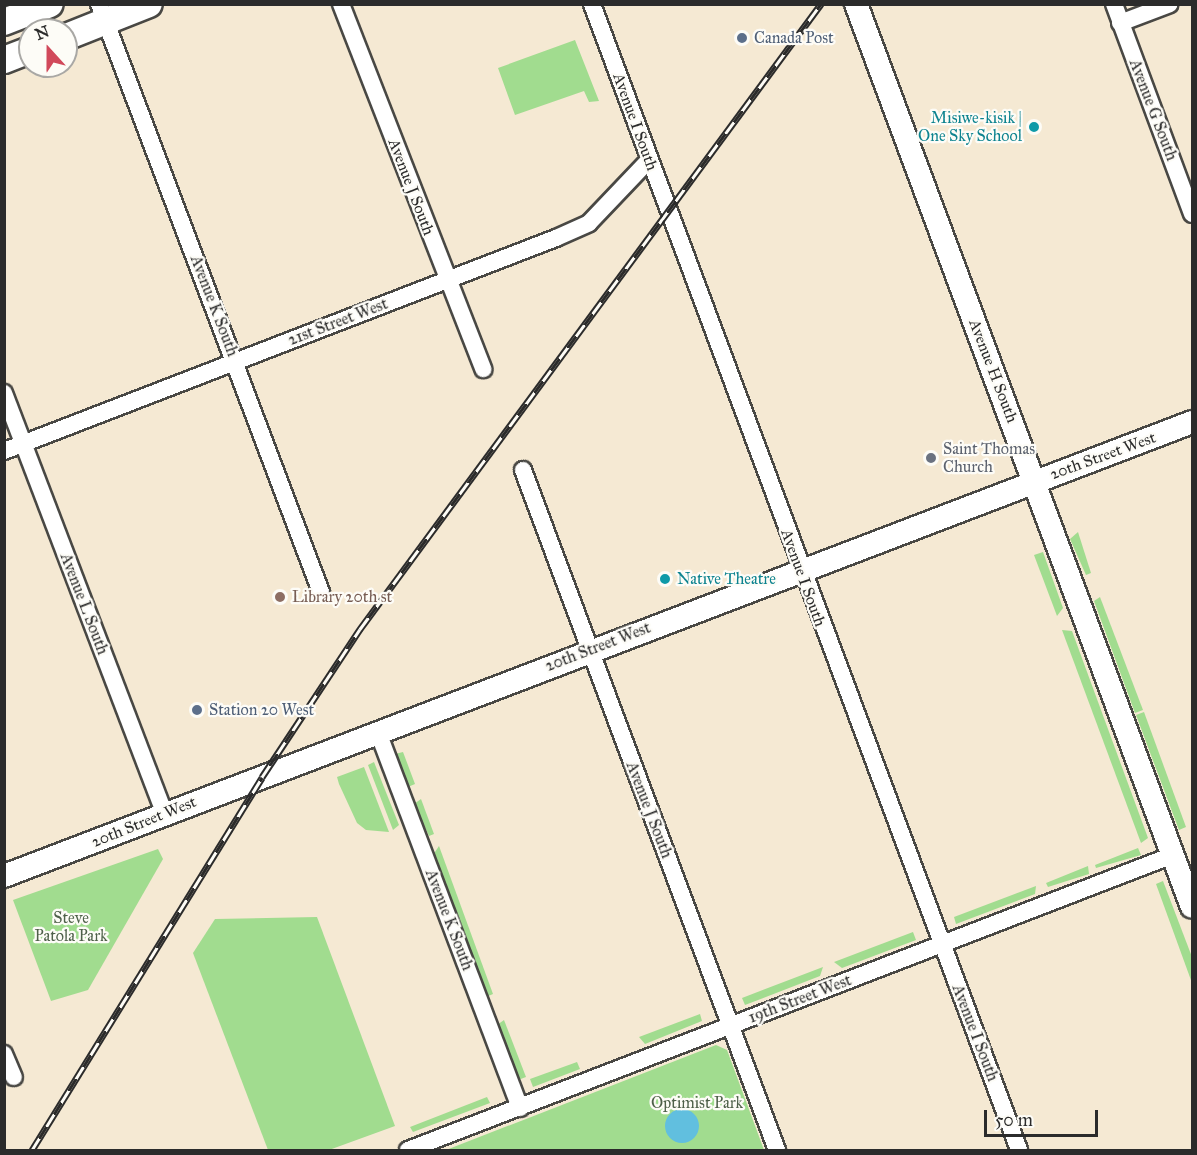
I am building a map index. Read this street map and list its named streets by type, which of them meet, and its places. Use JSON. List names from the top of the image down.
{
  "streets": {
    "main road": ["Avenue H South", "20th Street West"],
    "street": [
      "Avenue G South",
      "Avenue I South",
      "Avenue J South",
      "Avenue K South",
      "21st Street West",
      "Avenue L South",
      "19th Street West"
    ]
  },
  "crossings": [
    ["Avenue I South", "21st Street West"],
    ["Avenue I South", "20th Street West"],
    ["Avenue I South", "19th Street West"],
    ["Avenue J South", "21st Street West"],
    ["Avenue J South", "20th Street West"],
    ["Avenue J South", "19th Street West"],
    ["Avenue K South", "21st Street West"],
    ["Avenue K South", "20th Street West"],
    ["Avenue K South", "19th Street West"],
    ["21st Street West", "Avenue L South"],
    ["Avenue H South", "20th Street West"],
    ["Avenue H South", "19th Street West"],
    ["20th Street West", "Avenue L South"]
  ],
  "parks": ["Steve Patola Park", "Optimist Park"],
  "places": [
    "Canada Post",
    "Misiwe-kisik | One Sky School",
    "Saint Thomas Church",
    "Native Theatre",
    "Library 20th st",
    "Station 20 West"
  ],
  "scale_bar": "50 m",
  "north": "top"
}
